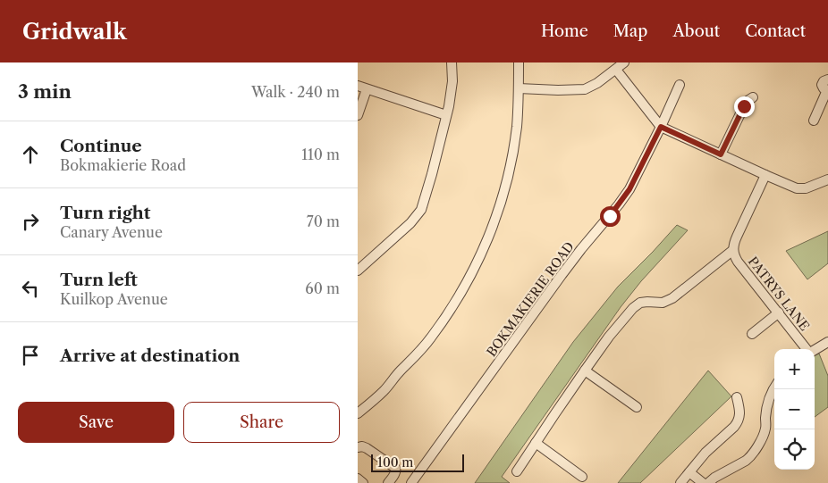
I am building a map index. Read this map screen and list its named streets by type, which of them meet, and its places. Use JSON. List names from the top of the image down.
{
  "streets": {
    "street": ["PATRYS LANE", "BOKMAKIERIE ROAD"]
  },
  "scale_bar": "100 m",
  "page": {
    "header": "Gridwalk",
    "nav": [
      "Home",
      "Map",
      "About",
      "Contact"
    ],
    "heading": ["3 min", "Walk · 240 m"],
    "list": [
      ["Continue", "Bokmakierie Road", "110 m"],
      ["Turn right", "Canary Avenue", "70 m"],
      ["Turn left", "Kuilkop Avenue", "60 m"],
      "Arrive at destination"
    ],
    "map_buttons": ["+", "−"],
    "buttons": ["Save", "Share"],
    "scale": "100 m"
  }
}
